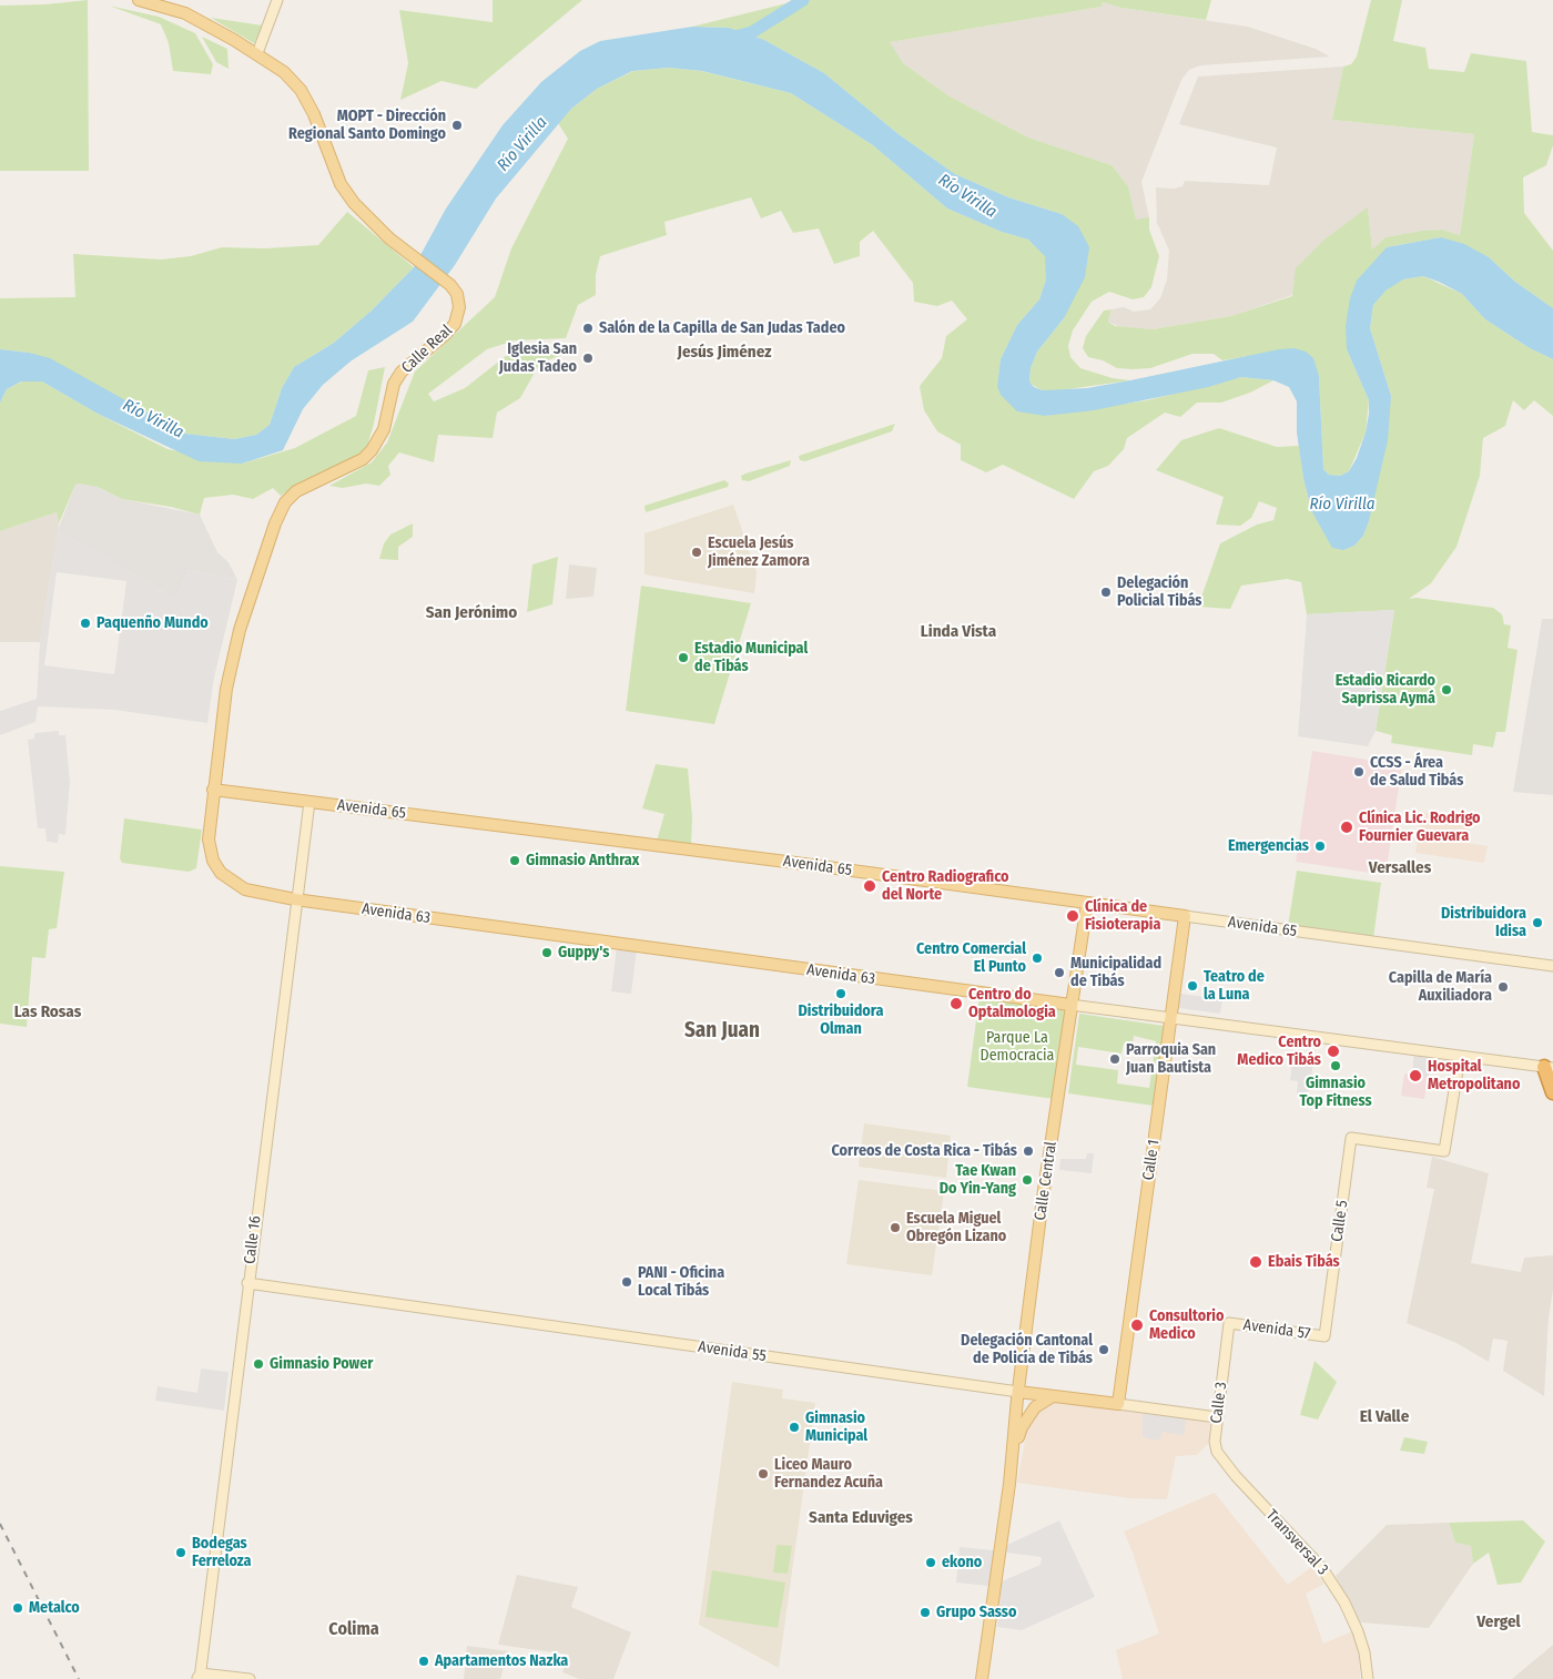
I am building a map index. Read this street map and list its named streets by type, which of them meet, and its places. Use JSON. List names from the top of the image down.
{
  "streets": {
    "main road": [
      "Calle Real",
      "Avenida 65",
      "Avenida 63",
      "Calle 1",
      "Calle Central",
      "Avenida 55"
    ],
    "street": [
      "Calle 5",
      "Calle 16",
      "Avenida 57",
      "Calle 3",
      "Transversal 3"
    ]
  },
  "crossings": [
    ["Calle Real", "Avenida 65"],
    ["Calle Real", "Avenida 63"],
    ["Avenida 65", "Avenida 63"],
    ["Avenida 65", "Calle 1"],
    ["Avenida 65", "Calle Central"],
    ["Avenida 65", "Calle 16"],
    ["Avenida 63", "Calle 1"],
    ["Avenida 63", "Calle Central"],
    ["Avenida 63", "Calle 5"],
    ["Avenida 63", "Calle 16"],
    ["Calle 1", "Avenida 55"],
    ["Calle Central", "Avenida 55"],
    ["Calle 5", "Avenida 57"],
    ["Calle 16", "Avenida 55"],
    ["Avenida 57", "Calle 3"],
    ["Avenida 55", "Calle 3"],
    ["Calle 3", "Transversal 3"]
  ],
  "districts": [
    "Jesús Jiménez",
    "San Jerónimo",
    "Linda Vista",
    "Versalles",
    "Las Rosas",
    "San Juan",
    "El Valle",
    "Santa Eduviges",
    "Vergel",
    "Colima"
  ],
  "water": ["Río Virilla"],
  "parks": ["Parque La Democracia"],
  "places": [
    "MOPT - Dirección Regional Santo Domingo",
    "Salón de la Capilla de San Judas Tadeo",
    "Iglesia San Judas Tadeo",
    "Escuela Jesús Jiménez Zamora",
    "Delegación Policial Tibás",
    "Paquenño Mundo",
    "Estadio Municipal de Tibás",
    "Estadio Ricardo Saprissa Aymá",
    "CCSS - Área de Salud Tibás",
    "Clínica Lic. Rodrigo Fournier Guevara",
    "Emergencias",
    "Gimnasio Anthrax",
    "Centro Radiografico del Norte",
    "Clínica de Fisioterapia",
    "Distribuidora Idisa",
    "Guppy's",
    "Centro Comercial El Punto",
    "Municipalidad de Tibás",
    "Teatro de la Luna",
    "Capilla de María Auxiliadora",
    "Distribuidora Olman",
    "Centro do Optalmologia",
    "Centro Medico Tibás",
    "Parroquia San Juan Bautista",
    "Gimnasio Top Fitness",
    "Hospital Metropolitano",
    "Correos de Costa Rica - Tibás",
    "Tae Kwan Do Yin-Yang",
    "Escuela Miguel Obregón Lizano",
    "Ebais Tibás",
    "PANI - Oficina Local Tibás",
    "Consultorio Medico",
    "Delegación Cantonal de Policía de Tibás",
    "Gimnasio Power",
    "Gimnasio Municipal",
    "Liceo Mauro Fernandez Acuña",
    "Bodegas Ferreloza",
    "ekono",
    "Metalco",
    "Grupo Sasso",
    "Apartamentos Nazka"
  ]
}
